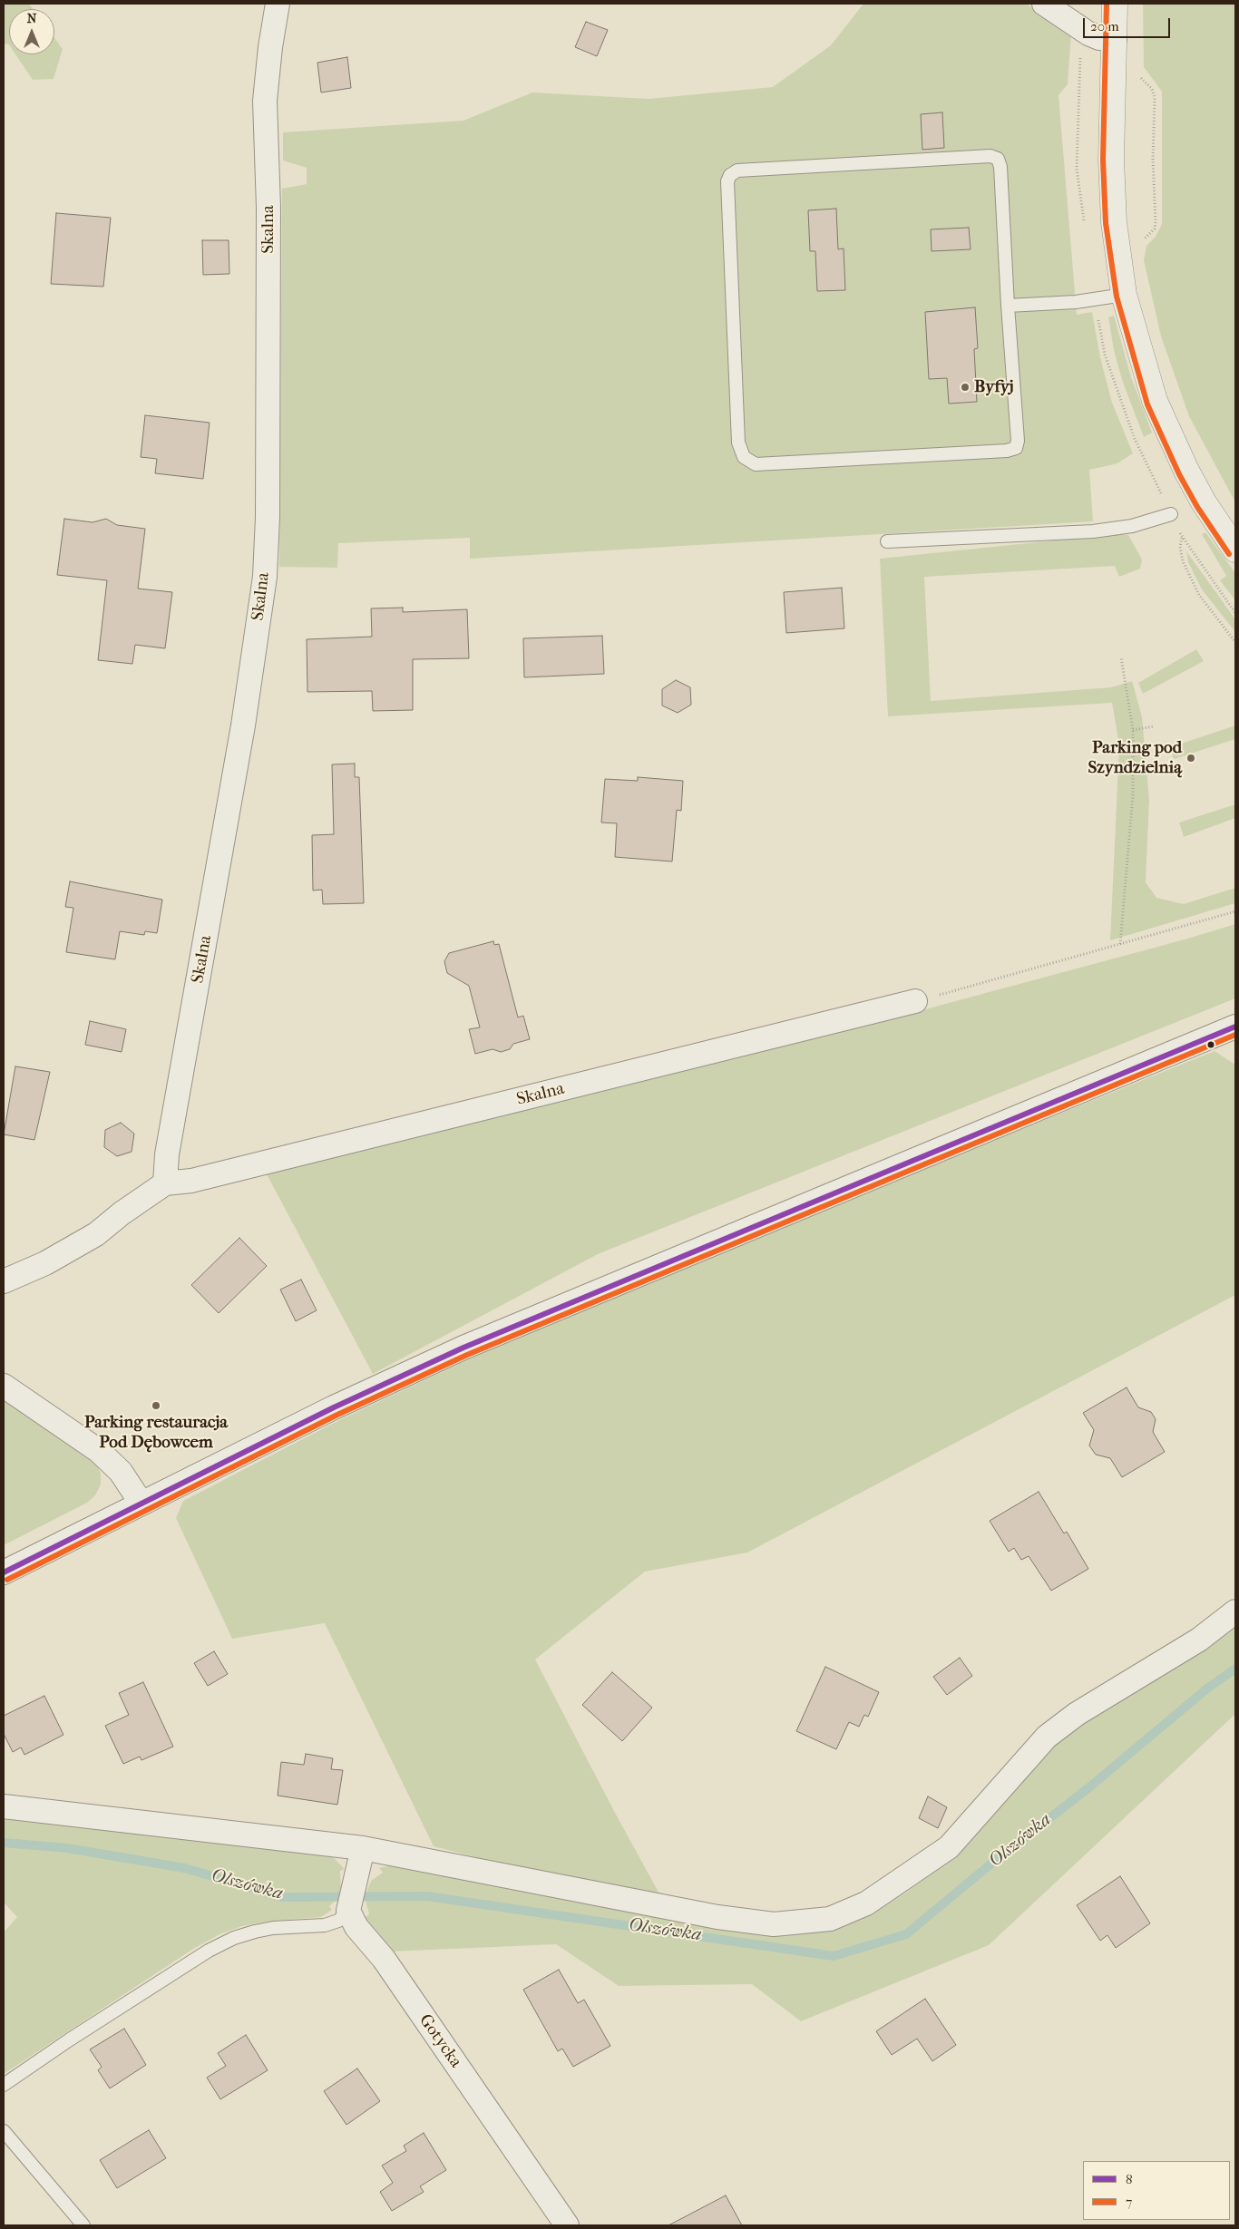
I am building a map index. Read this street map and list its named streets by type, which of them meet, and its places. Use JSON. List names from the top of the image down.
{
  "streets": {
    "street": ["Skalna", "Gotycka"]
  },
  "water": ["Olszówka"],
  "places": ["Byfyj", "Parking pod Szyndzielnią", "Parking restauracja Pod Dębowcem"],
  "lines": ["transit line 7", "transit line 8"],
  "legend": ["8", "7"],
  "scale_bar": "20 m",
  "north": "top"
}
